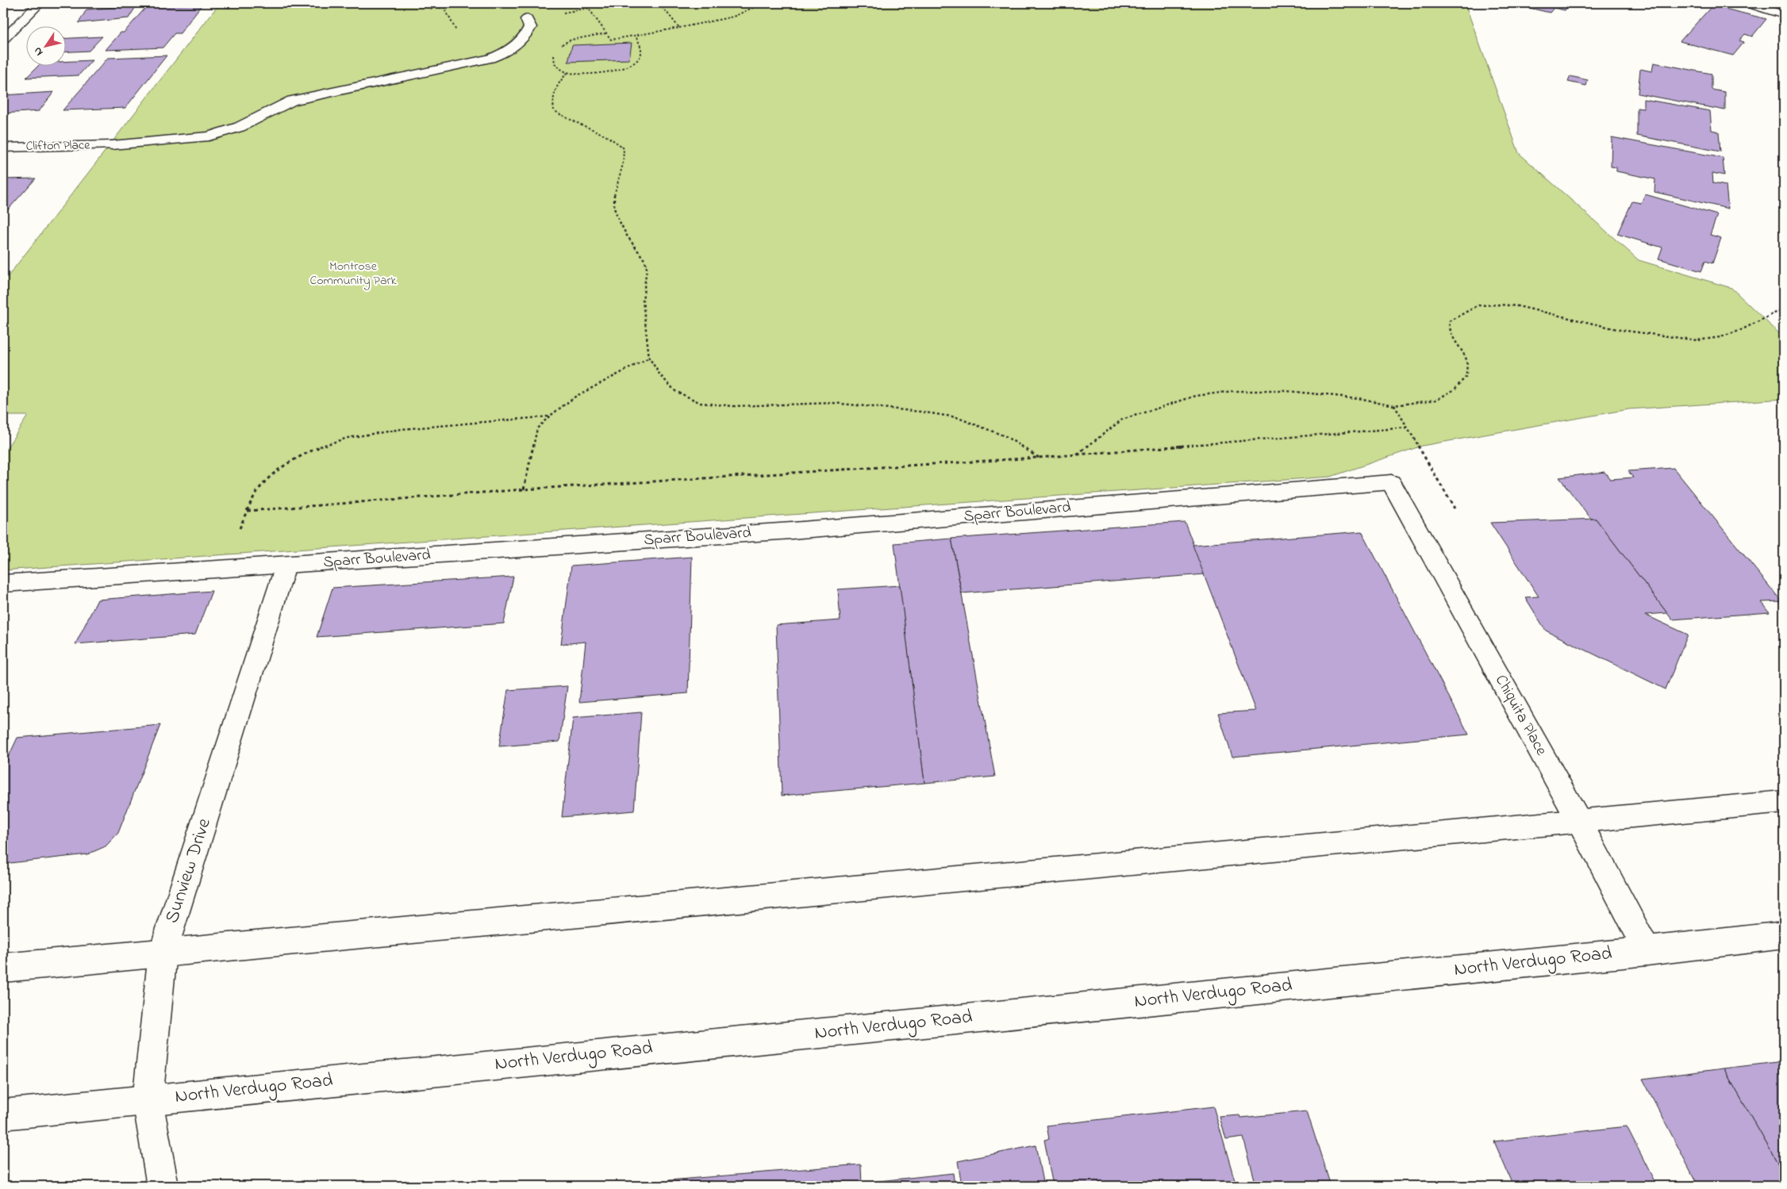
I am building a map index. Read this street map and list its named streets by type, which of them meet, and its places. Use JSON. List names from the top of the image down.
{
  "streets": {
    "main road": [
      "Clifton Place",
      "Sparr Boulevard",
      "Chiquita Place",
      "Sunview Drive",
      "North Verdugo Road"
    ]
  },
  "crossings": [
    ["Sparr Boulevard", "Chiquita Place"],
    ["Sparr Boulevard", "Sunview Drive"],
    ["Chiquita Place", "North Verdugo Road"],
    ["Sunview Drive", "North Verdugo Road"]
  ],
  "parks": ["Montrose Community Park"],
  "north": "bottom left"
}
